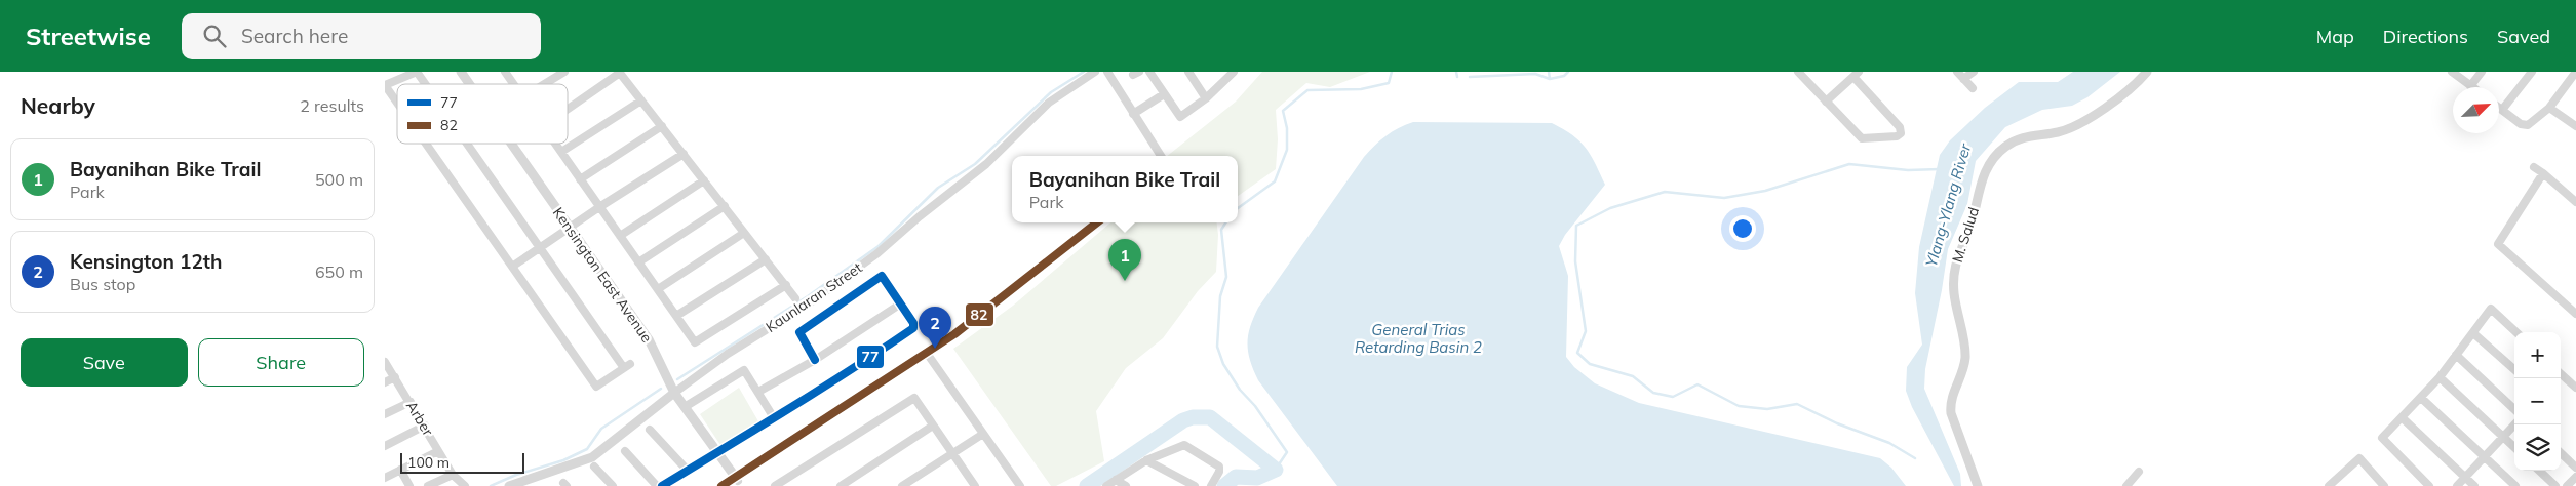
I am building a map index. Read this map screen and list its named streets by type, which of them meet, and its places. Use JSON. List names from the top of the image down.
{
  "streets": {
    "street": [
      "M. Salud",
      "Kensington East Avenue",
      "Kaunlaran Street",
      "Arber"
    ]
  },
  "crossings": [
    ["Kensington East Avenue", "Kaunlaran Street"]
  ],
  "water": ["Ylang-Ylang River", "General Trias Retarding Basin 2"],
  "lines": ["transit line 82", "transit line 77"],
  "legend": ["77", "82"],
  "scale_bar": "100 m",
  "north": "top right",
  "page": {
    "header": "Streetwise",
    "search": "Search here",
    "nav": ["Map", "Directions", "Saved"],
    "heading": ["Nearby", "2 results"],
    "list": [
      {
        "mark": "1",
        "name": "Bayanihan Bike Trail",
        "note": "Park",
        "value": "500 m"
      },
      {
        "mark": "2",
        "name": "Kensington 12th",
        "note": "Bus stop",
        "value": "650 m"
      }
    ],
    "popup": ["Bayanihan Bike Trail", "Park"],
    "pins": ["1", "2"],
    "buttons": ["Save", "Share"],
    "map_buttons": ["+", "−"],
    "scale": "100 m"
  }
}
